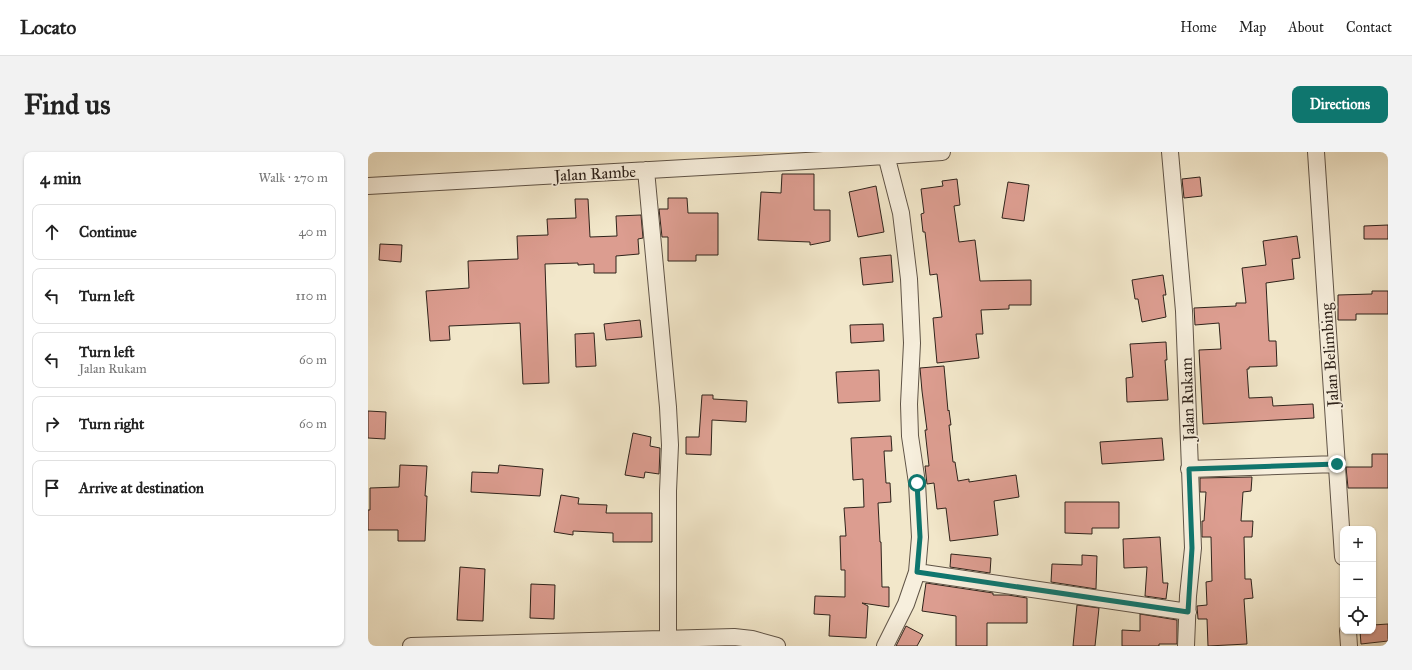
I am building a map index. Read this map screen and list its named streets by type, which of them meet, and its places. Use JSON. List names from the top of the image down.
{
  "streets": {
    "street": ["Jalan Rambe", "Jalan Belimbing", "Jalan Rukam"]
  },
  "page": {
    "header": "Locato",
    "nav": [
      "Home",
      "Map",
      "About",
      "Contact"
    ],
    "buttons": "Directions",
    "title": "Find us",
    "heading": ["4 min", "Walk · 270 m"],
    "list": [
      ["Continue", "40 m"],
      ["Turn left", "110 m"],
      ["Turn left", "Jalan Rukam", "60 m"],
      ["Turn right", "60 m"],
      "Arrive at destination"
    ],
    "map_buttons": ["+", "−"]
  }
}
